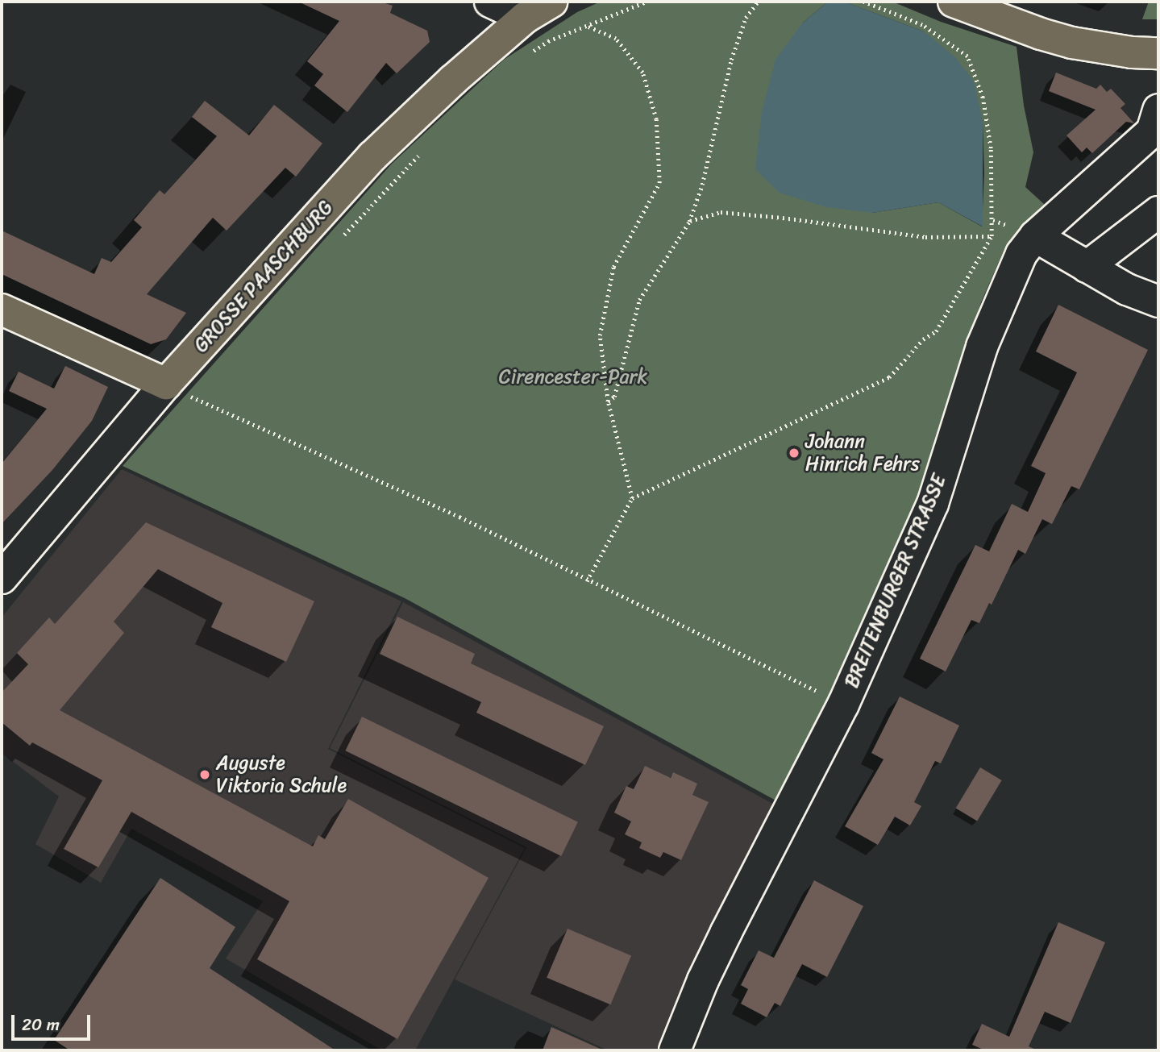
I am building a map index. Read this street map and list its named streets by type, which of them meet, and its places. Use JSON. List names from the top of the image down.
{
  "streets": {
    "main road": ["GROSSE PAASCHBURG"],
    "street": ["BREITENBURGER STRASSE"]
  },
  "parks": ["Cirencester-Park"],
  "places": ["Johann Hinrich Fehrs", "Auguste Viktoria Schule"],
  "scale_bar": "20 m"
}
